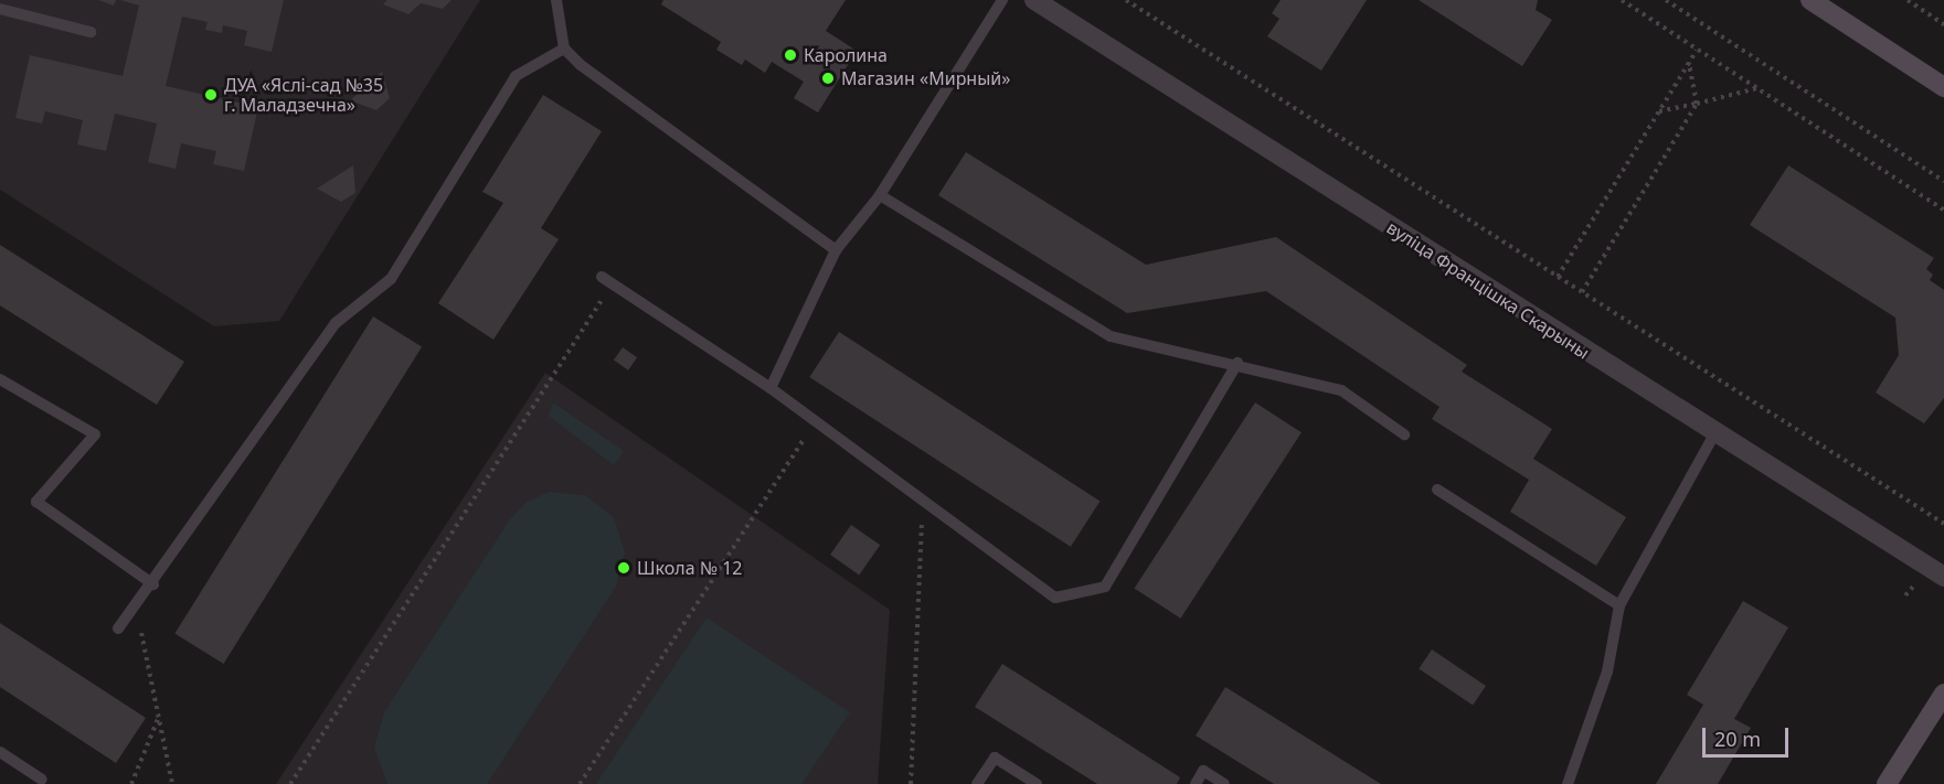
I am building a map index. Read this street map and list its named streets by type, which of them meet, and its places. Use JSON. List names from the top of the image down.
{
  "streets": {
    "street": ["вуліца Францішка Скарыны"]
  },
  "places": [
    "Каролина",
    "Магазин «Мирный»",
    "ДУА «Яслі-сад №35 г. Маладзечна»",
    "Школа № 12"
  ],
  "scale_bar": "20 m"
}
